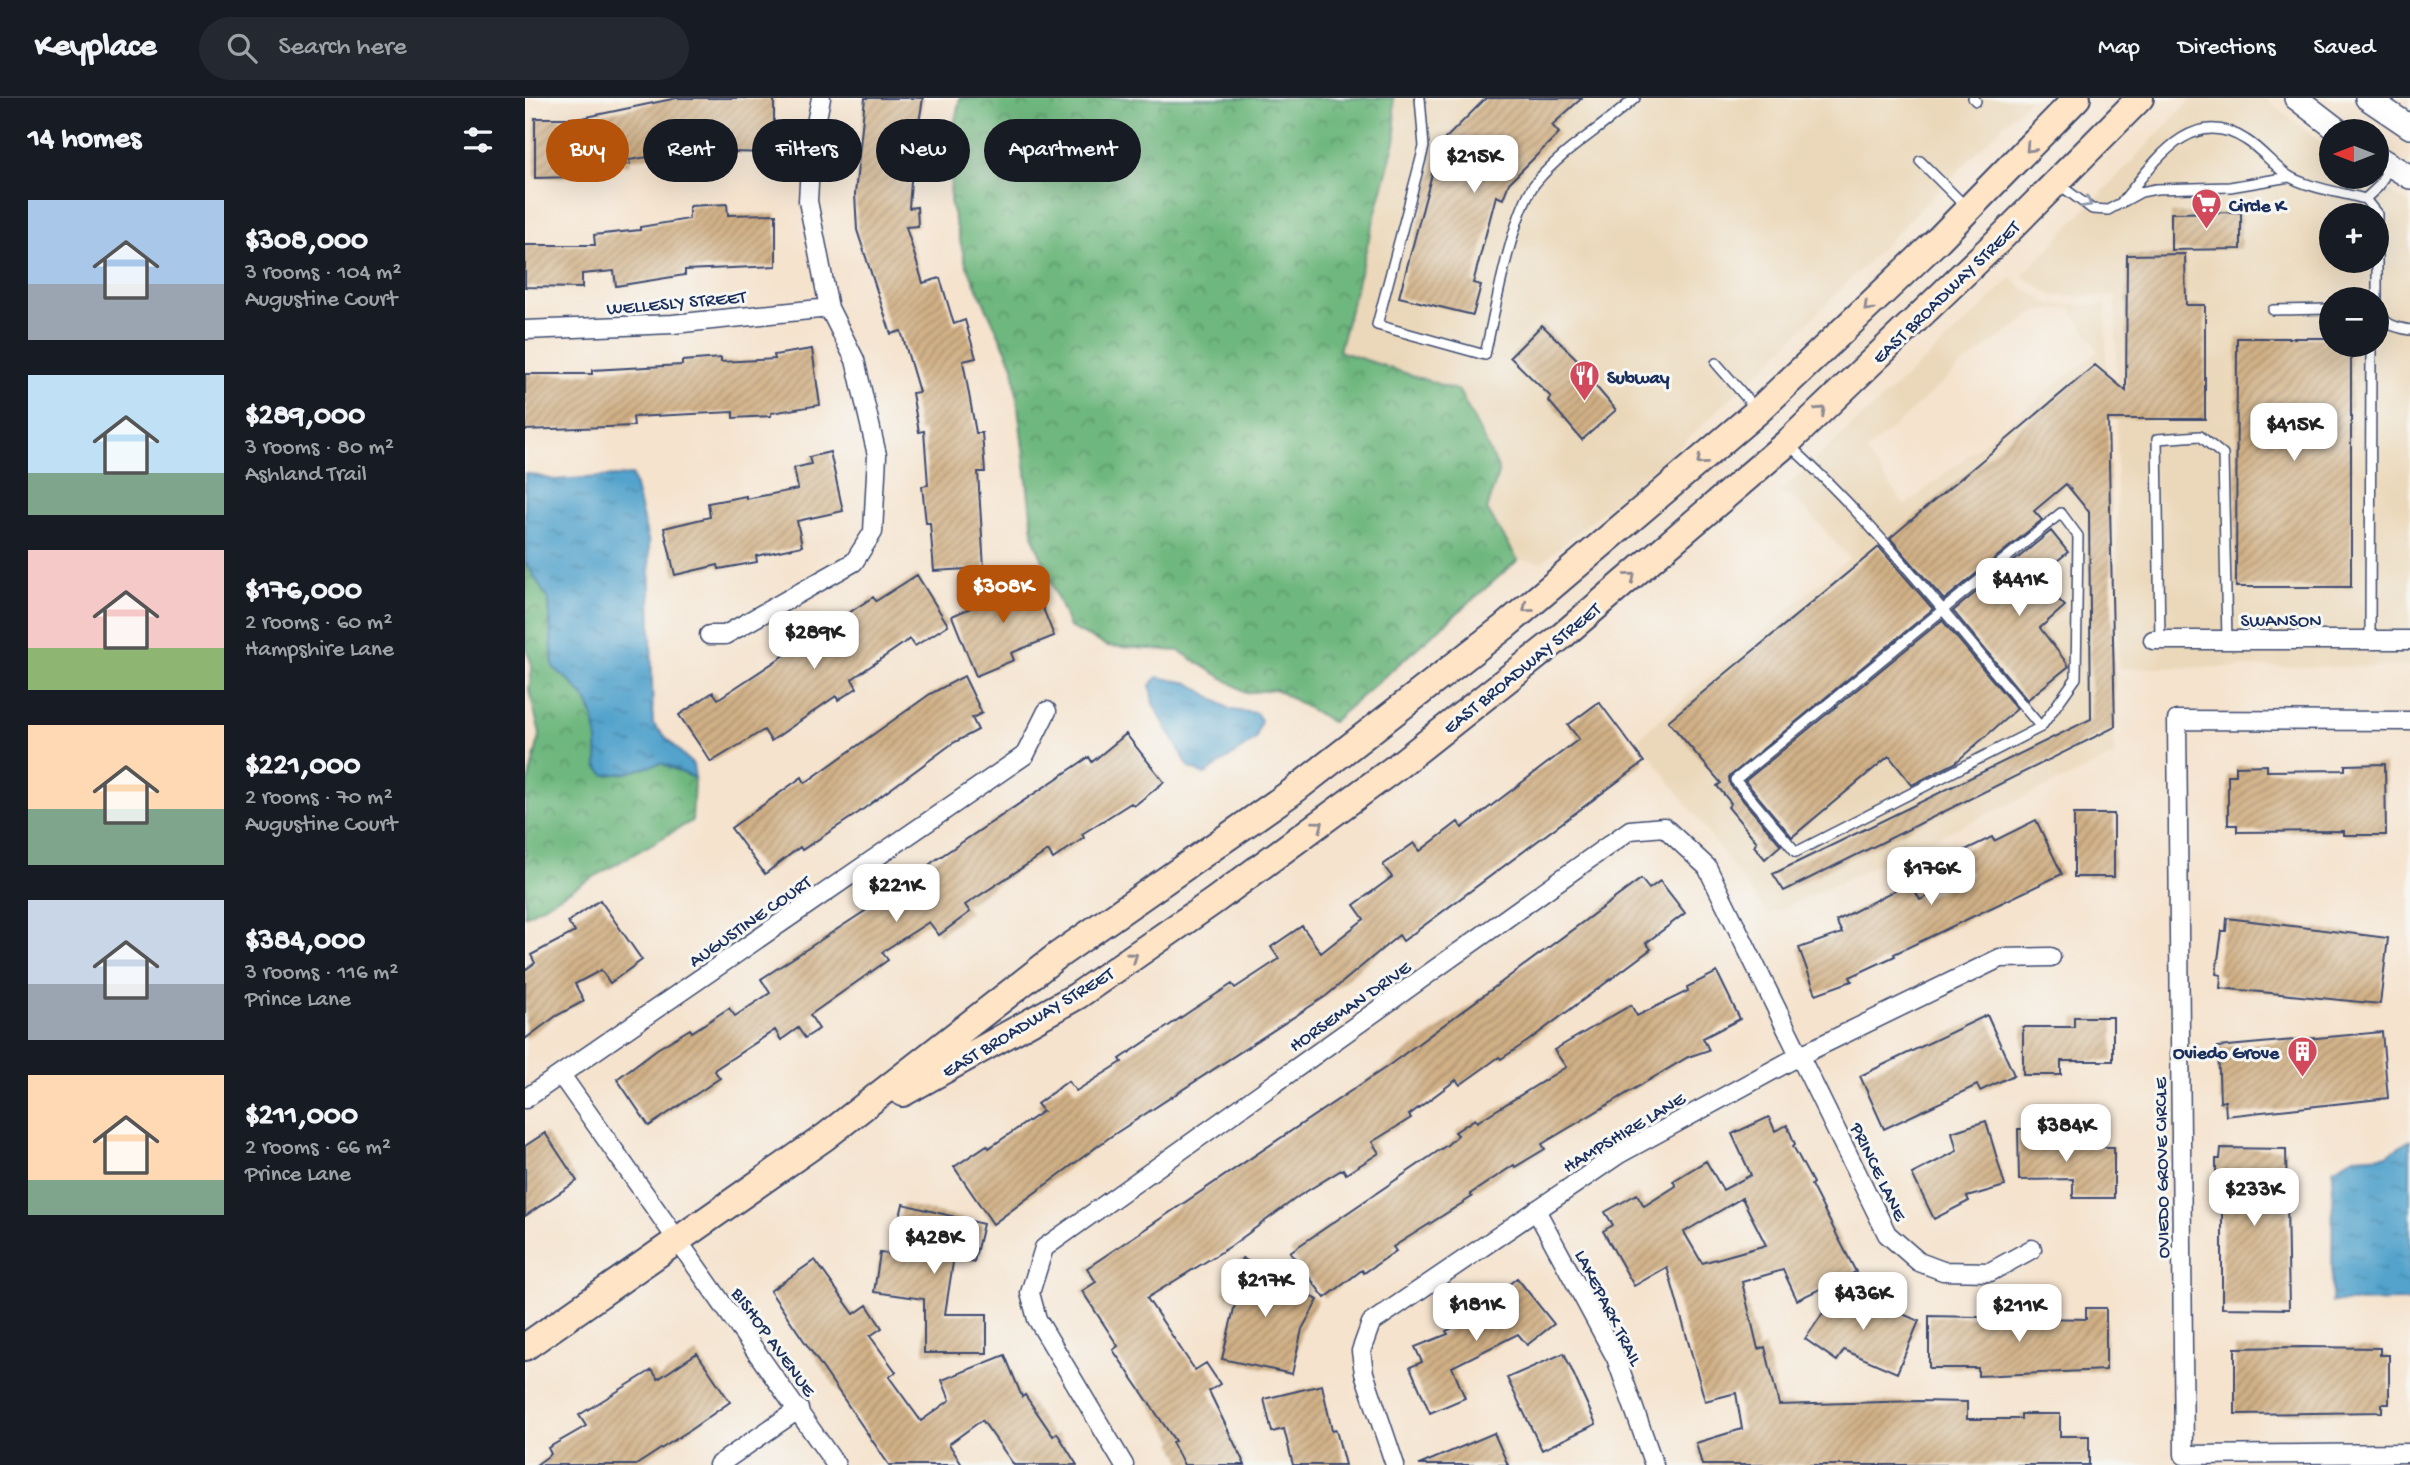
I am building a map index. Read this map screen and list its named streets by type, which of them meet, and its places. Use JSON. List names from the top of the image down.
{
  "streets": {
    "main road": ["EAST BROADWAY STREET"],
    "street": [
      "WELLESLY STREET",
      "SWANSON",
      "AUGUSTINE COURT",
      "HORSEMAN DRIVE",
      "HAMPSHIRE LANE",
      "OVIEDO GROVE CIRCLE",
      "PRINCE LANE",
      "LAKEPARK TRAIL",
      "BISHOP AVENUE"
    ]
  },
  "crossings": [
    ["EAST BROADWAY STREET", "BISHOP AVENUE"],
    ["AUGUSTINE COURT", "BISHOP AVENUE"],
    ["HORSEMAN DRIVE", "HAMPSHIRE LANE"],
    ["HORSEMAN DRIVE", "PRINCE LANE"],
    ["HAMPSHIRE LANE", "PRINCE LANE"],
    ["HAMPSHIRE LANE", "LAKEPARK TRAIL"]
  ],
  "places": {
    "supermarket": ["Circle K"],
    "restaurant": ["Subway"],
    "building": ["Oviedo Grove"]
  },
  "north": "left",
  "page": {
    "header": "Keyplace",
    "search": "Search here",
    "nav": ["Map", "Directions", "Saved"],
    "heading": "14 homes",
    "map_buttons": ["+", "−"],
    "chip": [
      "Buy",
      "Rent",
      "Filters",
      "New",
      "Apartment"
    ],
    "price": [
      "$215K",
      "$415K",
      "$441K",
      "$308K",
      "$289K",
      "$176K",
      "$221K",
      "$384K",
      "$233K",
      "$428K",
      "$217K",
      "$436K",
      "$181K",
      "$211K"
    ],
    "list": [
      {
        "name": "$308,000",
        "note": "3 rooms · 104 m² · Augustine Court"
      },
      {
        "name": "$289,000",
        "note": "3 rooms · 80 m² · Ashland Trail"
      },
      {
        "name": "$176,000",
        "note": "2 rooms · 60 m² · Hampshire Lane"
      },
      {
        "name": "$221,000",
        "note": "2 rooms · 70 m² · Augustine Court"
      },
      {
        "name": "$384,000",
        "note": "3 rooms · 116 m² · Prince Lane"
      },
      {
        "name": "$211,000",
        "note": "2 rooms · 66 m² · Prince Lane"
      }
    ]
  }
}
